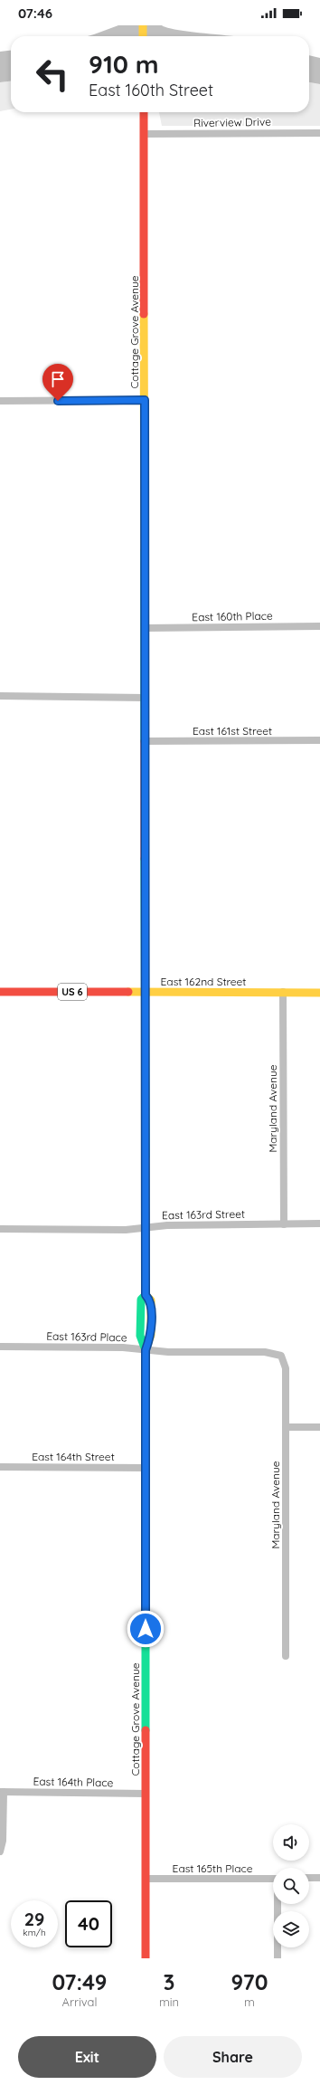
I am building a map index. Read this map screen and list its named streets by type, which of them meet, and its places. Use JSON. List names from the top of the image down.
{
  "streets": {
    "main road": ["Cottage Grove Avenue", "East 162nd Street", "US 6"],
    "street": [
      "Riverview Drive",
      "East 160th Place",
      "East 161st Street",
      "Maryland Avenue",
      "East 163rd Street",
      "East 163rd Place",
      "East 164th Street",
      "East 164th Place",
      "East 165th Place"
    ]
  },
  "crossings": [
    ["Riverview Drive", "Cottage Grove Avenue"],
    ["Cottage Grove Avenue", "East 160th Place"],
    ["Cottage Grove Avenue", "East 161st Street"],
    ["Cottage Grove Avenue", "East 162nd Street"],
    ["Cottage Grove Avenue", "East 163rd Street"],
    ["Cottage Grove Avenue", "East 163rd Place"],
    ["Cottage Grove Avenue", "East 164th Street"],
    ["Cottage Grove Avenue", "East 164th Place"],
    ["Cottage Grove Avenue", "East 165th Place"],
    ["East 162nd Street", "Maryland Avenue"],
    ["Maryland Avenue", "East 163rd Street"],
    ["Maryland Avenue", "East 163rd Place"]
  ],
  "page": {
    "status": "07:46",
    "turn": ["910 m", "East 160th Street"],
    "speed": "29 km/h",
    "limit": "40",
    "eta": [
      "07:49",
      "Arrival",
      "3",
      "min",
      "970",
      "m"
    ],
    "buttons": ["Exit", "Share"]
  }
}
